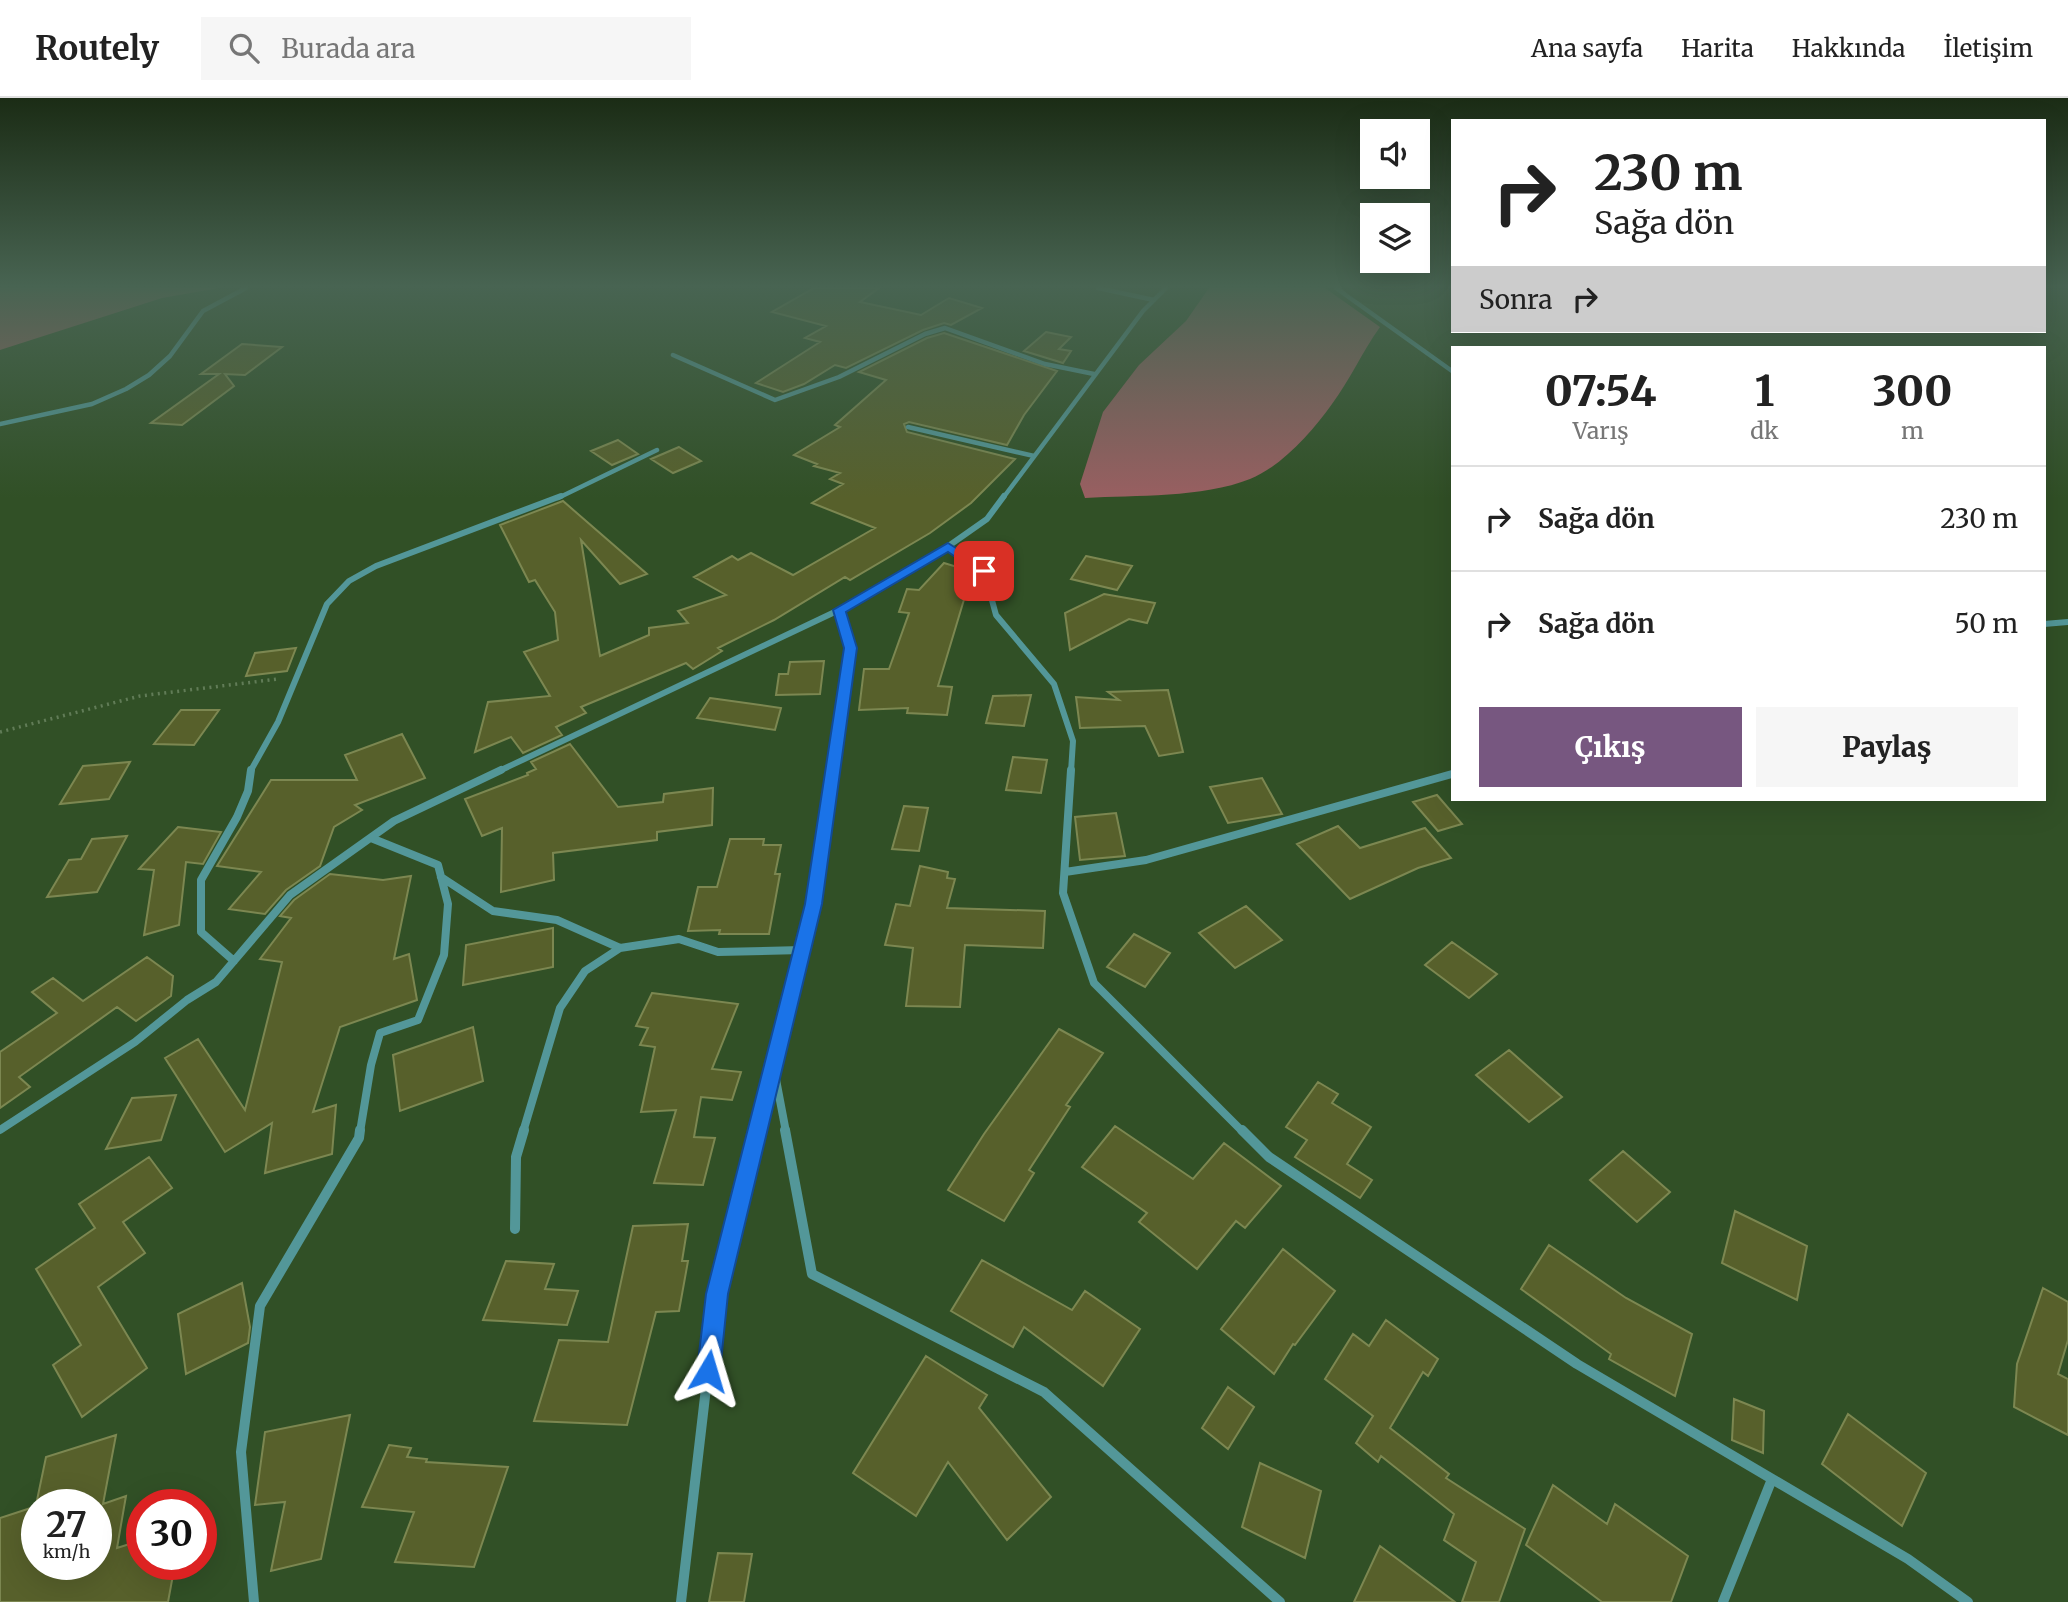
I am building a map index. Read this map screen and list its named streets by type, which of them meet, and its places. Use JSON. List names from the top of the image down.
{
  "page": {
    "header": "Routely",
    "search": "Burada ara",
    "nav": [
      "Ana sayfa",
      "Harita",
      "Hakkında",
      "İletişim"
    ],
    "turn": ["230 m", "Sağa dön"],
    "then": "Sonra",
    "eta": [
      "07:54",
      "Varış",
      "1",
      "dk",
      "300",
      "m"
    ],
    "list": [
      {
        "name": "Sağa dön",
        "value": "230 m"
      },
      {
        "name": "Sağa dön",
        "value": "50 m"
      }
    ],
    "buttons": ["Çıkış", "Paylaş"],
    "speed": "27 km/h",
    "limit": "30"
  }
}
